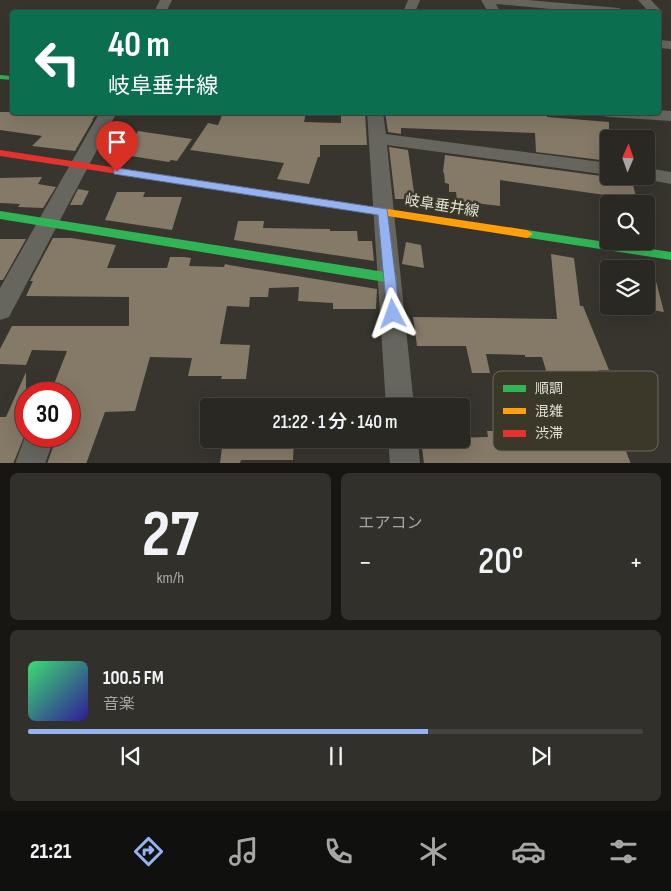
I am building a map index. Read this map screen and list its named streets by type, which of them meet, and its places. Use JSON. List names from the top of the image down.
{
  "streets": {
    "main road": ["岐阜垂井線"]
  },
  "legend": ["順調", "混雑", "渋滞"],
  "north": "top",
  "page": {
    "turn": ["40 m", "岐阜垂井線"],
    "limit": "30",
    "trip": "21:22 · 1 分 · 140 m",
    "tile": [
      ["27", "km/h"],
      "エアコン"
    ],
    "heat": ["−", "20°", "+"],
    "song": ["100.5 FM", "音楽"],
    "tabs": "21:21"
  }
}
